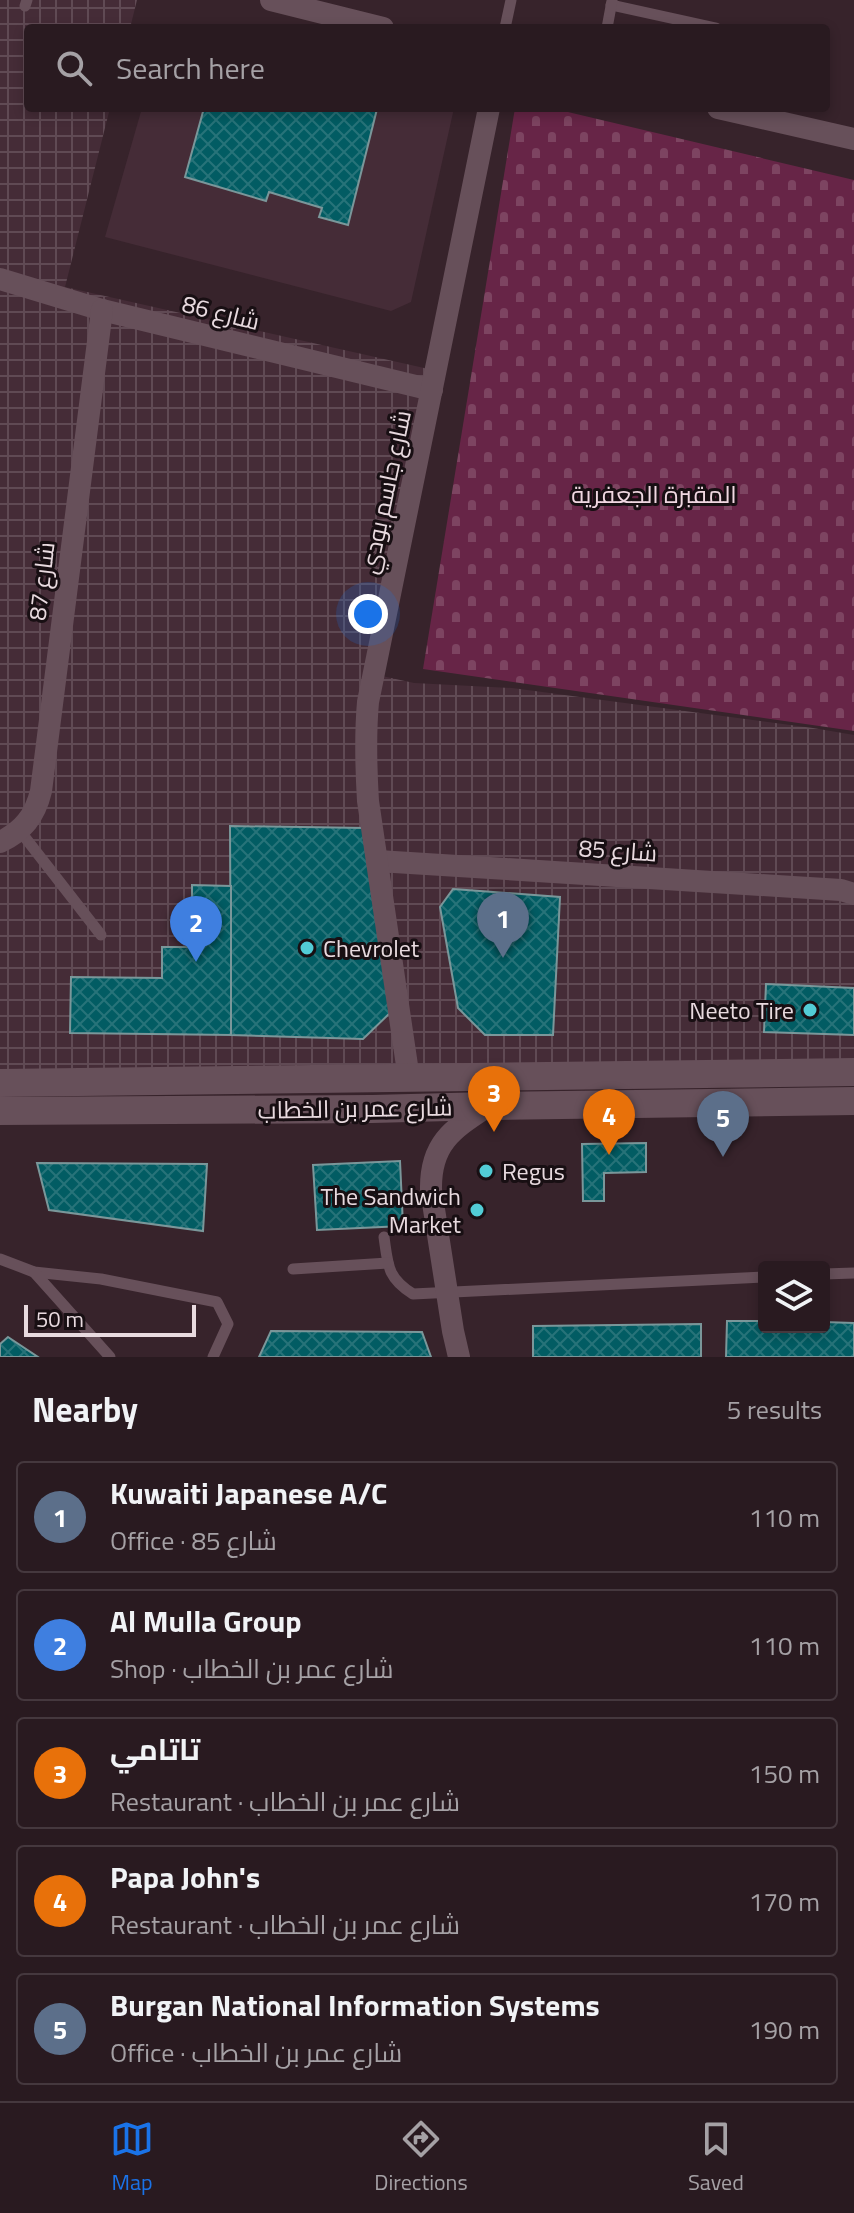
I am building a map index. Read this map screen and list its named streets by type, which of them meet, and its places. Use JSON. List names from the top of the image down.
{
  "streets": {
    "street": [
      "شارع 86",
      "شارع جاسم بودي",
      "شارع 87",
      "شارع 85",
      "شارع عمر بن الخطاب"
    ]
  },
  "crossings": [
    ["شارع 86", "شارع جاسم بودي"],
    ["شارع 86", "شارع 87"],
    ["شارع جاسم بودي", "شارع 85"],
    ["شارع جاسم بودي", "شارع عمر بن الخطاب"]
  ],
  "parks": ["المقبرة الجعفرية"],
  "places": [
    "Chevrolet",
    "Neeto Tire",
    "Regus",
    "The Sandwich Market"
  ],
  "scale_bar": "50 m",
  "page": {
    "search": "Search here",
    "pins": [
      "1",
      "2",
      "3",
      "4",
      "5"
    ],
    "scale": "50 m",
    "heading": ["Nearby", "5 results"],
    "list": [
      {
        "mark": "1",
        "name": "Kuwaiti Japanese A/C",
        "note": "Office · شارع 85",
        "value": "110 m"
      },
      {
        "mark": "2",
        "name": "Al Mulla Group",
        "note": "Shop · شارع عمر بن الخطاب",
        "value": "110 m"
      },
      {
        "mark": "3",
        "name": "تاتامي",
        "note": "Restaurant · شارع عمر بن الخطاب",
        "value": "150 m"
      },
      {
        "mark": "4",
        "name": "Papa John's",
        "note": "Restaurant · شارع عمر بن الخطاب",
        "value": "170 m"
      },
      {
        "mark": "5",
        "name": "Burgan National Information Systems",
        "note": "Office · شارع عمر بن الخطاب",
        "value": "190 m"
      }
    ],
    "nav": ["Map", "Directions", "Saved"]
  }
}
